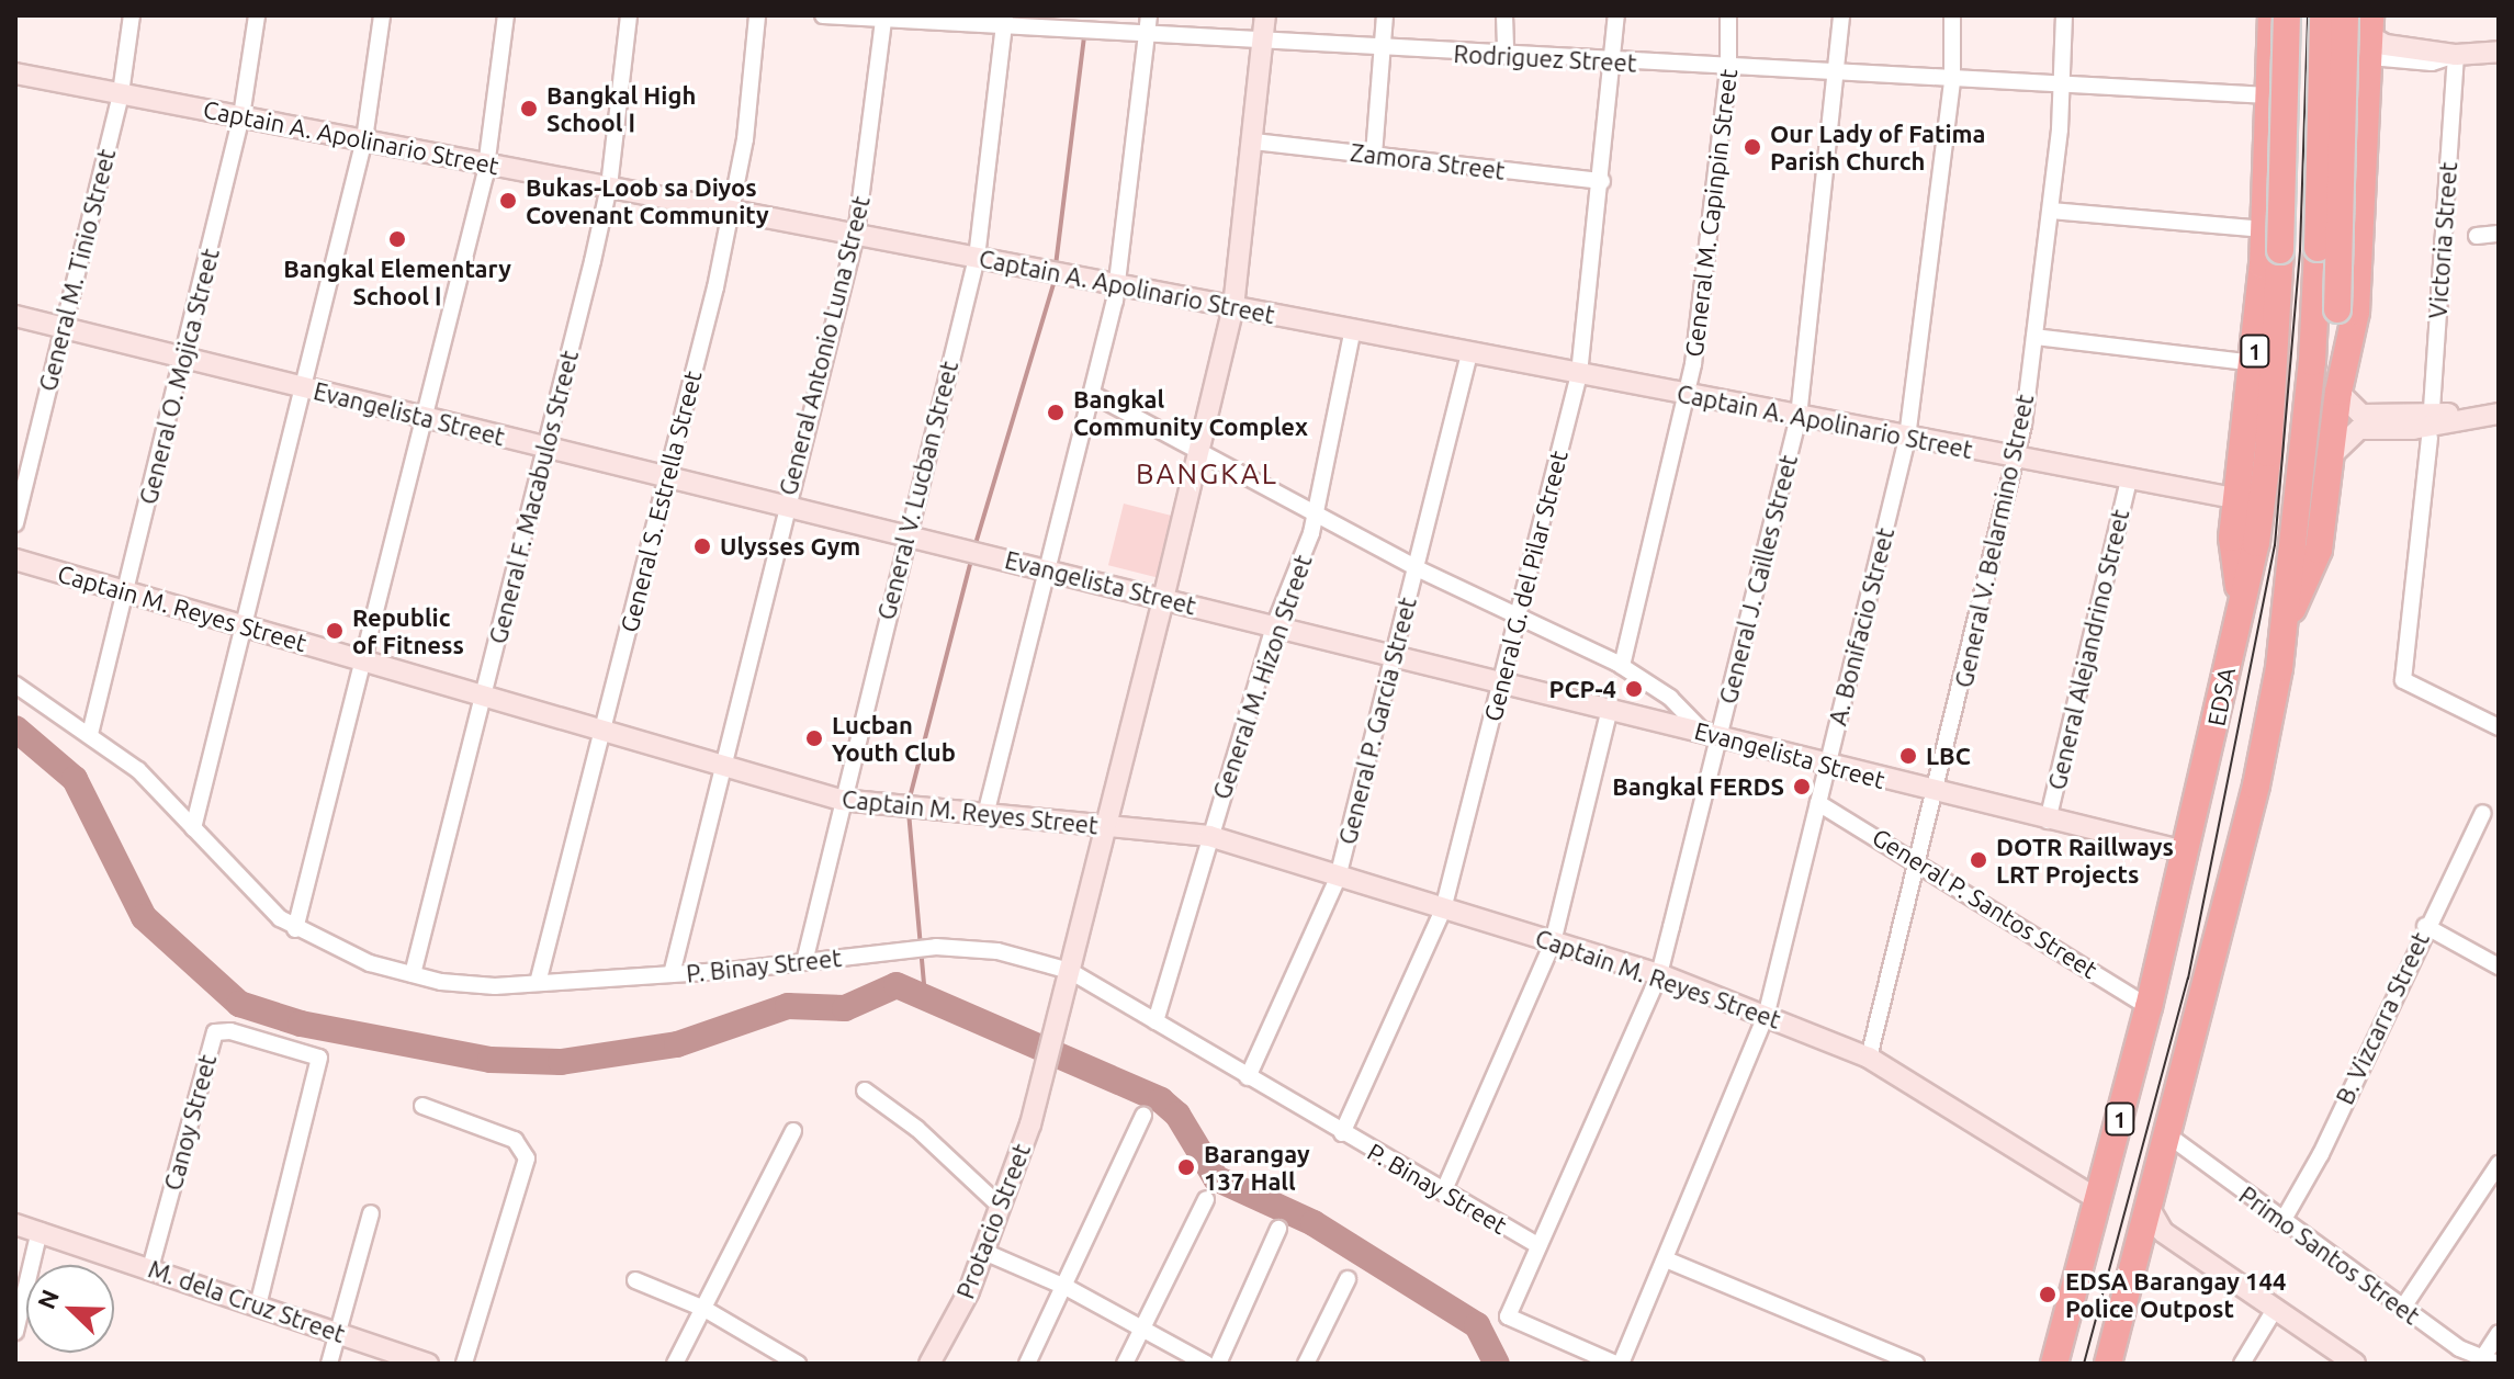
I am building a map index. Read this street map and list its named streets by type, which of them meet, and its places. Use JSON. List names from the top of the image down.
{
  "streets": {
    "highway": ["1", "EDSA"],
    "street": [
      "Rodriguez Street",
      "Captain A. Apolinario Street",
      "Zamora Street",
      "General M. Capinpin Street",
      "Victoria Street",
      "General M. Tinio Street",
      "General Antonio Luna Street",
      "General O. Mojica Street",
      "Evangelista Street",
      "General V. Lucban Street",
      "General F. Macabulos Street",
      "General S. Estrella Street",
      "General V. Belarmino Street",
      "General J. Cailles Street",
      "General G. del Pilar Street",
      "Captain M. Reyes Street",
      "A. Bonifacio Street",
      "General Alejandrino Street",
      "General M. Hizon Street",
      "General P. Garcia Street",
      "General P. Santos Street",
      "P. Binay Street",
      "B. Vizcarra Street",
      "Canoy Street",
      "Protacio Street",
      "Primo Santos Street",
      "M. dela Cruz Street"
    ]
  },
  "crossings": [
    ["Rodriguez Street", "General M. Capinpin Street"],
    ["Rodriguez Street", "General Antonio Luna Street"],
    ["Rodriguez Street", "1"],
    ["Rodriguez Street", "General V. Lucban Street"],
    ["Rodriguez Street", "General V. Belarmino Street"],
    ["Rodriguez Street", "General J. Cailles Street"],
    ["Rodriguez Street", "General G. del Pilar Street"],
    ["Rodriguez Street", "A. Bonifacio Street"],
    ["Rodriguez Street", "Protacio Street"],
    ["Captain A. Apolinario Street", "General M. Capinpin Street"],
    ["Captain A. Apolinario Street", "General M. Tinio Street"],
    ["Captain A. Apolinario Street", "General Antonio Luna Street"],
    ["Captain A. Apolinario Street", "1"],
    ["Captain A. Apolinario Street", "General O. Mojica Street"],
    ["Captain A. Apolinario Street", "General V. Lucban Street"],
    ["Captain A. Apolinario Street", "General F. Macabulos Street"],
    ["Captain A. Apolinario Street", "General S. Estrella Street"],
    ["Captain A. Apolinario Street", "General V. Belarmino Street"],
    ["Captain A. Apolinario Street", "General J. Cailles Street"],
    ["Captain A. Apolinario Street", "General G. del Pilar Street"],
    ["Captain A. Apolinario Street", "A. Bonifacio Street"],
    ["Captain A. Apolinario Street", "General Alejandrino Street"],
    ["Captain A. Apolinario Street", "General M. Hizon Street"],
    ["Captain A. Apolinario Street", "General P. Garcia Street"],
    ["Captain A. Apolinario Street", "Protacio Street"],
    ["Zamora Street", "General G. del Pilar Street"],
    ["Zamora Street", "Protacio Street"],
    ["General M. Tinio Street", "Evangelista Street"],
    ["General Antonio Luna Street", "Evangelista Street"],
    ["General Antonio Luna Street", "Captain M. Reyes Street"],
    ["General Antonio Luna Street", "P. Binay Street"],
    ["1", "EDSA"],
    ["1", "Primo Santos Street"],
    ["General O. Mojica Street", "Evangelista Street"],
    ["General O. Mojica Street", "Captain M. Reyes Street"],
    ["General O. Mojica Street", "P. Binay Street"],
    ["Evangelista Street", "General V. Lucban Street"],
    ["Evangelista Street", "General F. Macabulos Street"],
    ["Evangelista Street", "General S. Estrella Street"],
    ["Evangelista Street", "General V. Belarmino Street"],
    ["Evangelista Street", "General J. Cailles Street"],
    ["Evangelista Street", "General G. del Pilar Street"],
    ["Evangelista Street", "A. Bonifacio Street"],
    ["Evangelista Street", "General Alejandrino Street"],
    ["Evangelista Street", "General M. Hizon Street"],
    ["Evangelista Street", "EDSA"],
    ["Evangelista Street", "General P. Garcia Street"],
    ["Evangelista Street", "Protacio Street"],
    ["General V. Lucban Street", "Captain M. Reyes Street"],
    ["General V. Lucban Street", "P. Binay Street"],
    ["General F. Macabulos Street", "Captain M. Reyes Street"],
    ["General F. Macabulos Street", "P. Binay Street"],
    ["General S. Estrella Street", "Captain M. Reyes Street"],
    ["General S. Estrella Street", "P. Binay Street"],
    ["General V. Belarmino Street", "Captain M. Reyes Street"],
    ["General V. Belarmino Street", "General P. Santos Street"],
    ["General J. Cailles Street", "Captain M. Reyes Street"],
    ["General J. Cailles Street", "A. Bonifacio Street"],
    ["General J. Cailles Street", "P. Binay Street"],
    ["General G. del Pilar Street", "Captain M. Reyes Street"],
    ["General G. del Pilar Street", "P. Binay Street"],
    ["Captain M. Reyes Street", "A. Bonifacio Street"],
    ["Captain M. Reyes Street", "General M. Hizon Street"],
    ["Captain M. Reyes Street", "EDSA"],
    ["Captain M. Reyes Street", "General P. Garcia Street"],
    ["Captain M. Reyes Street", "Protacio Street"],
    ["A. Bonifacio Street", "General P. Santos Street"],
    ["General M. Hizon Street", "P. Binay Street"],
    ["EDSA", "General P. Santos Street"],
    ["General P. Garcia Street", "P. Binay Street"],
    ["P. Binay Street", "Protacio Street"],
    ["B. Vizcarra Street", "Primo Santos Street"],
    ["Canoy Street", "M. dela Cruz Street"]
  ],
  "districts": ["BANGKAL"],
  "places": [
    "Bangkal High School Ⅰ",
    "Our Lady of Fatima Parish Church",
    "Bukas-Loob sa Diyos Covenant Community",
    "Bangkal Elementary School Ⅰ",
    "Bangkal Community Complex",
    "Ulysses Gym",
    "Republic of Fitness",
    "PCP-4",
    "Lucban Youth Club",
    "LBC",
    "Bangkal FERDS",
    "DOTR Raillways LRT Projects",
    "Barangay 137 Hall",
    "EDSA Barangay 144 Police Outpost"
  ],
  "north": "top left"
}
